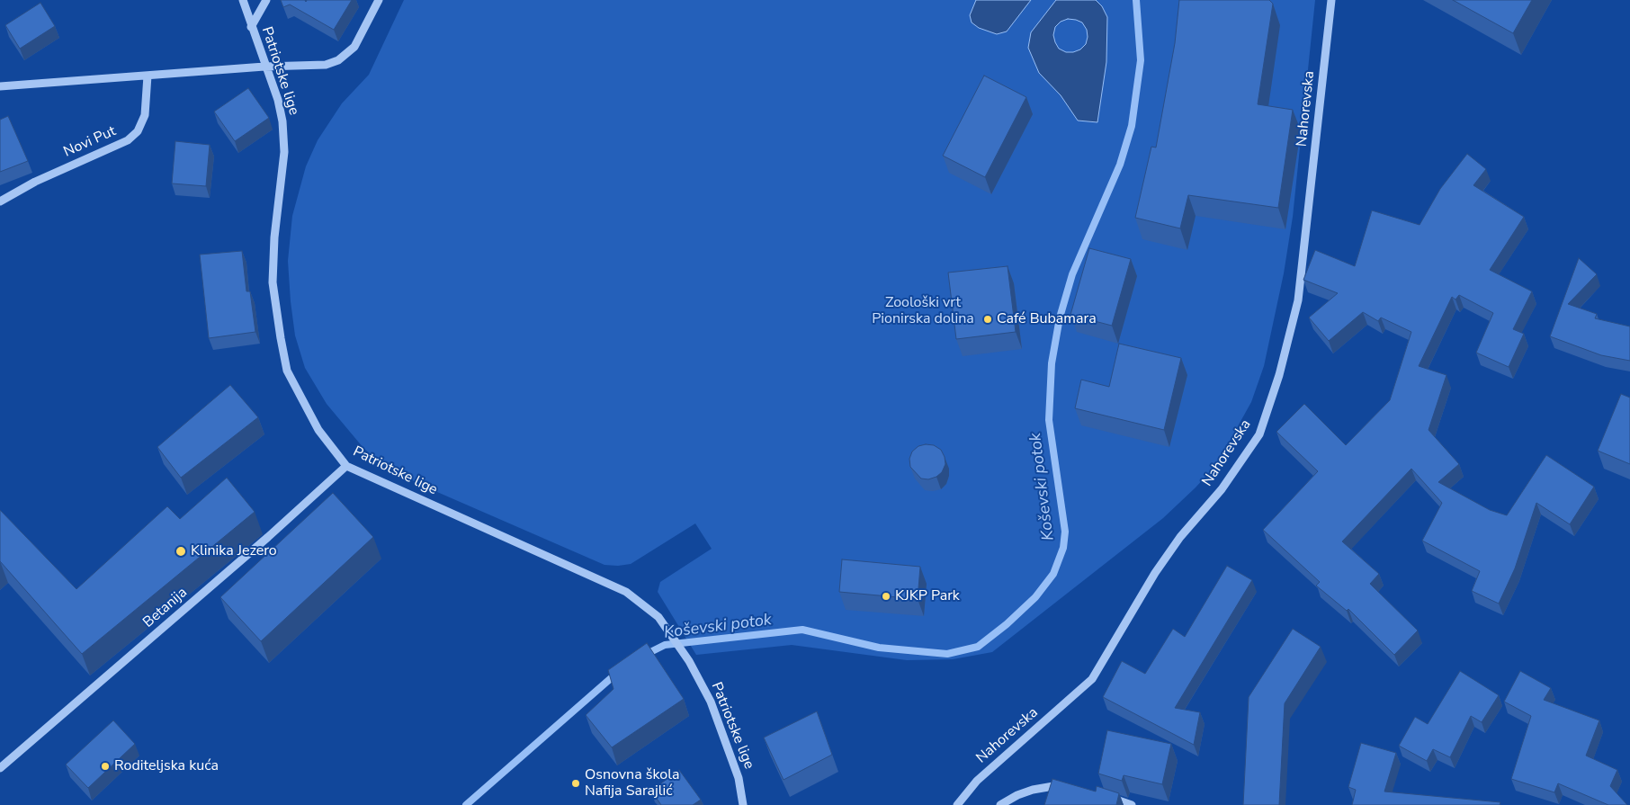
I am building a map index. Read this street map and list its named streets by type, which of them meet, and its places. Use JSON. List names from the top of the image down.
{
  "streets": {
    "street": [
      "Patriotske lige",
      "Nahorevska",
      "Novi Put",
      "Betanija"
    ]
  },
  "crossings": [
    ["Patriotske lige", "Betanija"]
  ],
  "water": ["Koševski potok"],
  "parks": ["Zoološki vrt Pionirska dolina"],
  "places": [
    "Café Bubamara",
    "Klinika Jezero",
    "KJKP Park",
    "Roditeljska kuća",
    "Osnovna škola Nafija Sarajlić"
  ]
}
